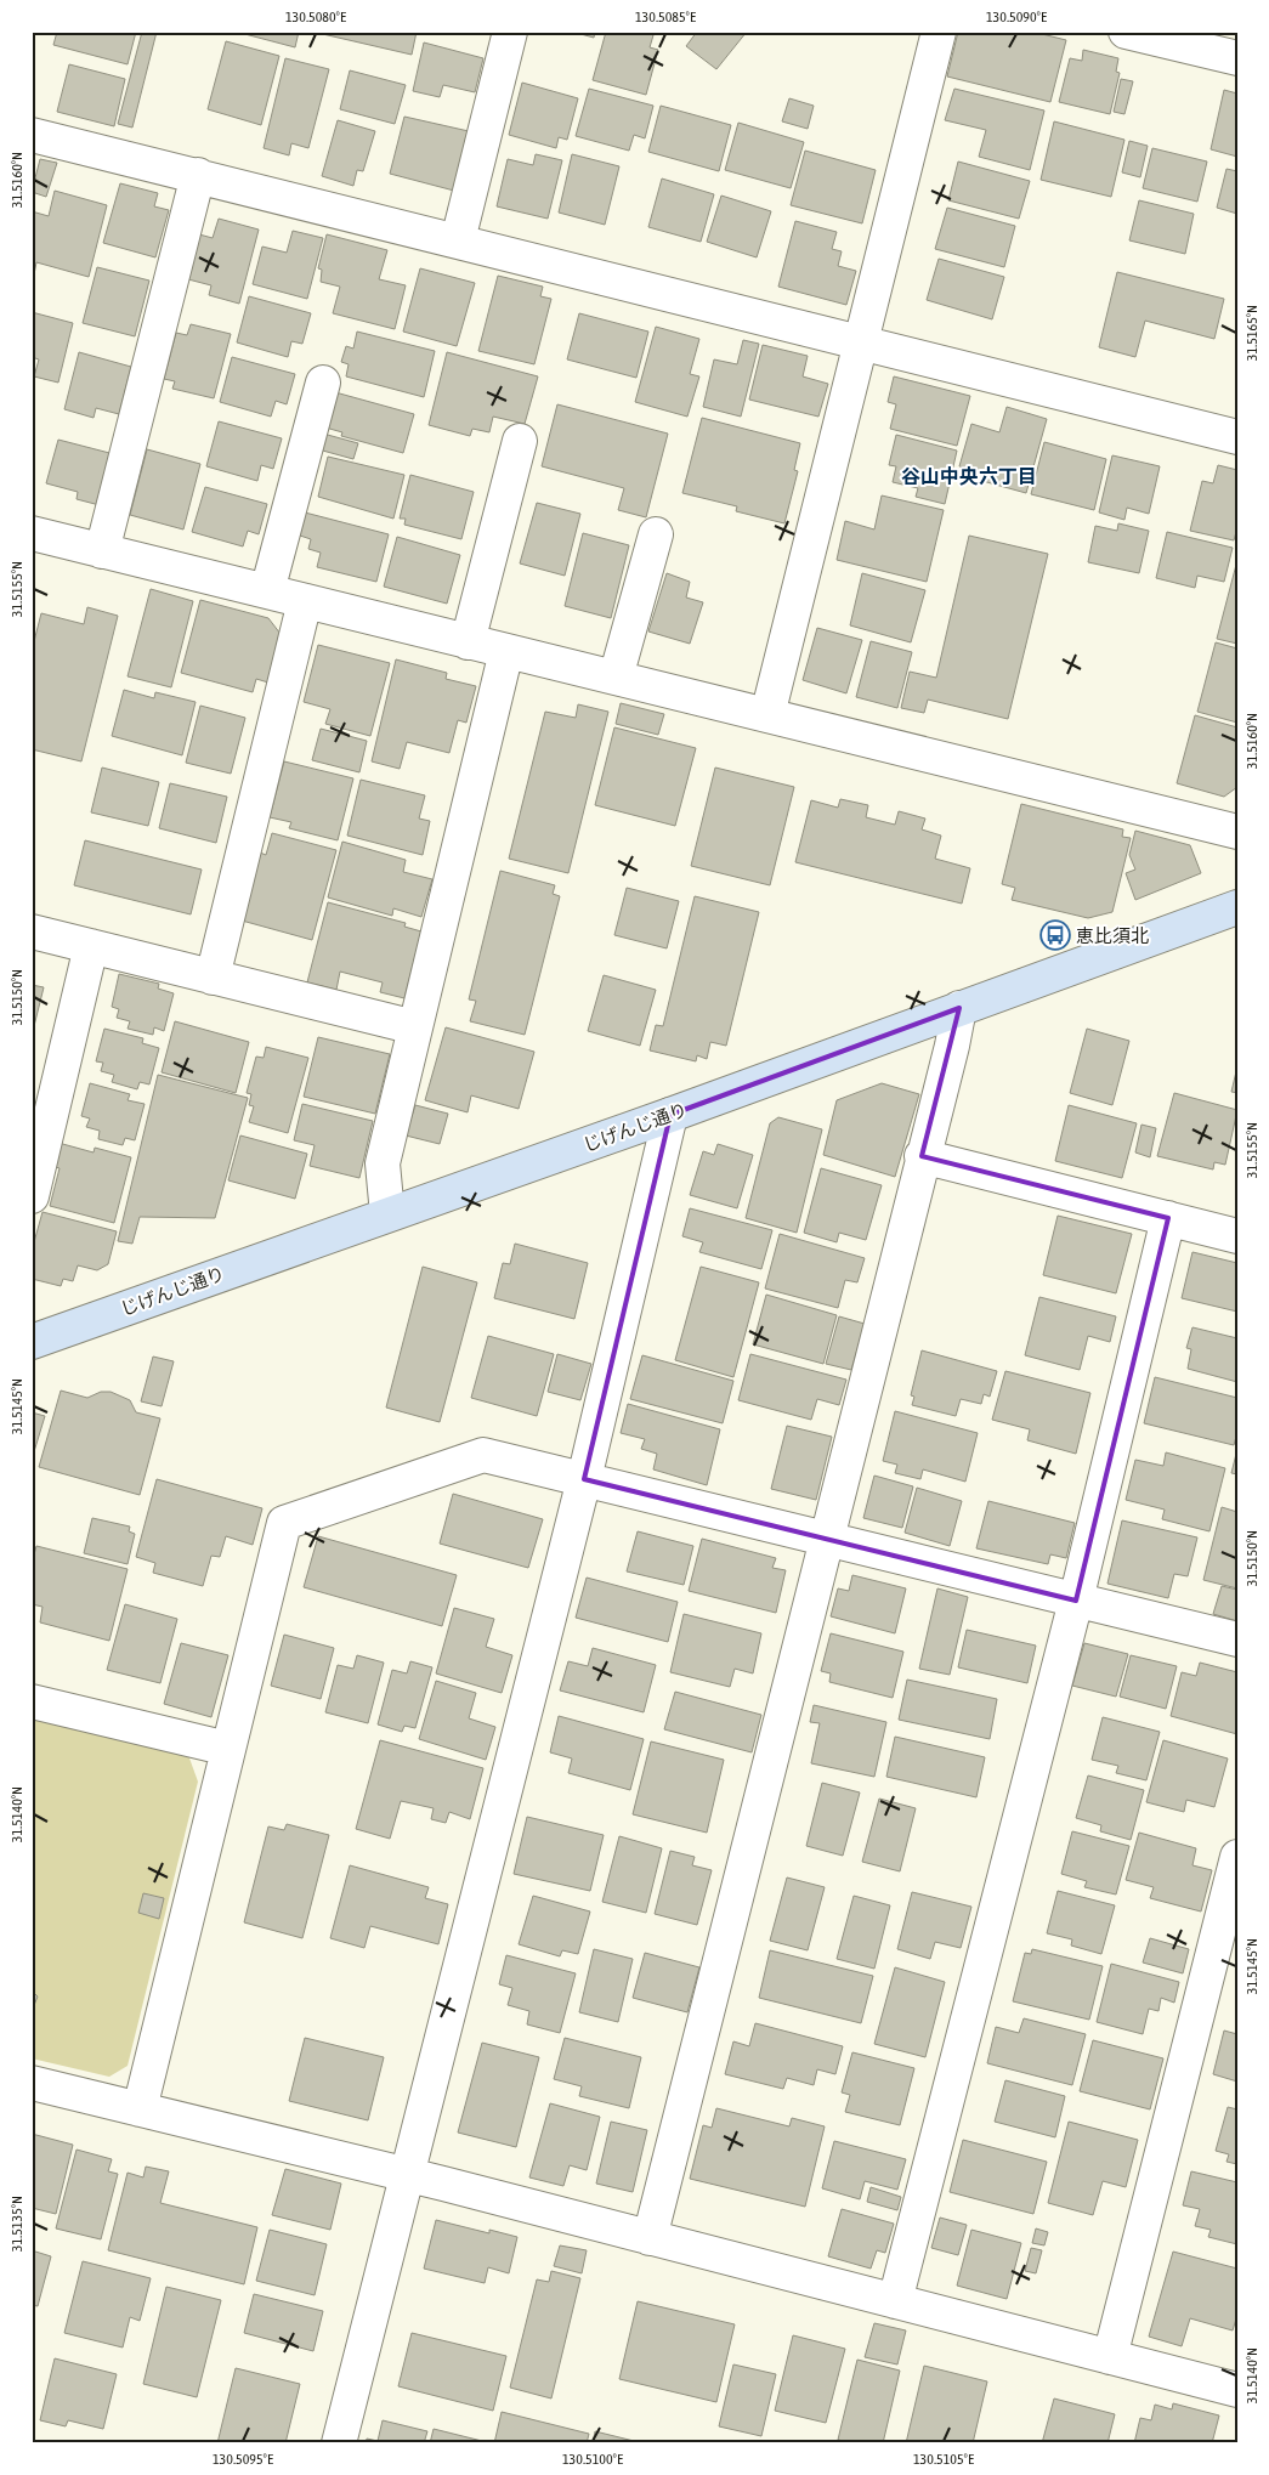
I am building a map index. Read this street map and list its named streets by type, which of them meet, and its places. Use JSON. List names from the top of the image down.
{
  "streets": {
    "street": ["じげんじ通り"]
  },
  "districts": ["谷山中央六丁目"],
  "places": {
    "bus stop": ["恵比須北"]
  },
  "coordinates": [
    "130.5080°E",
    "130.5085°E",
    "130.5090°E",
    "31.5160°N",
    "31.5165°N",
    "31.5155°N",
    "31.5150°N",
    "31.5145°N",
    "31.5140°N",
    "31.5135°N",
    "130.5095°E",
    "130.5100°E",
    "130.5105°E"
  ]
}
